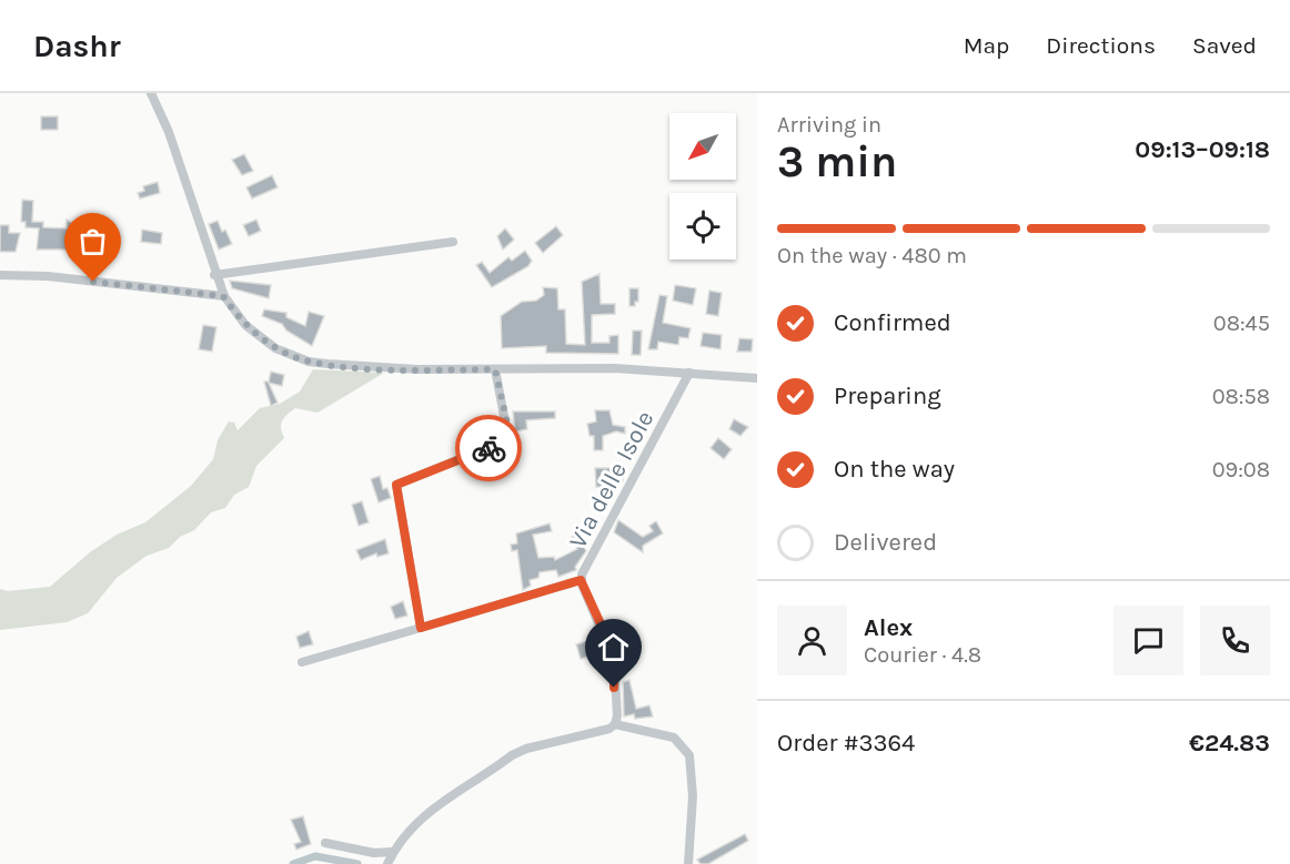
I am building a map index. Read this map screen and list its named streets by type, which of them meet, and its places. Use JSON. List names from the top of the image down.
{
  "streets": {
    "street": ["Via delle Isole"]
  },
  "north": "bottom left",
  "page": {
    "header": "Dashr",
    "nav": ["Map", "Directions", "Saved"],
    "heading": ["3 min", "Arriving in", "09:13–09:18"],
    "panel": [
      "Alex",
      "Courier · 4.8",
      "Order #3364",
      "€24.83"
    ],
    "bar": "On the way · 480 m",
    "list": [
      ["Confirmed", "08:45"],
      ["Preparing", "08:58"],
      ["On the way", "09:08"],
      "Delivered"
    ]
  }
}
